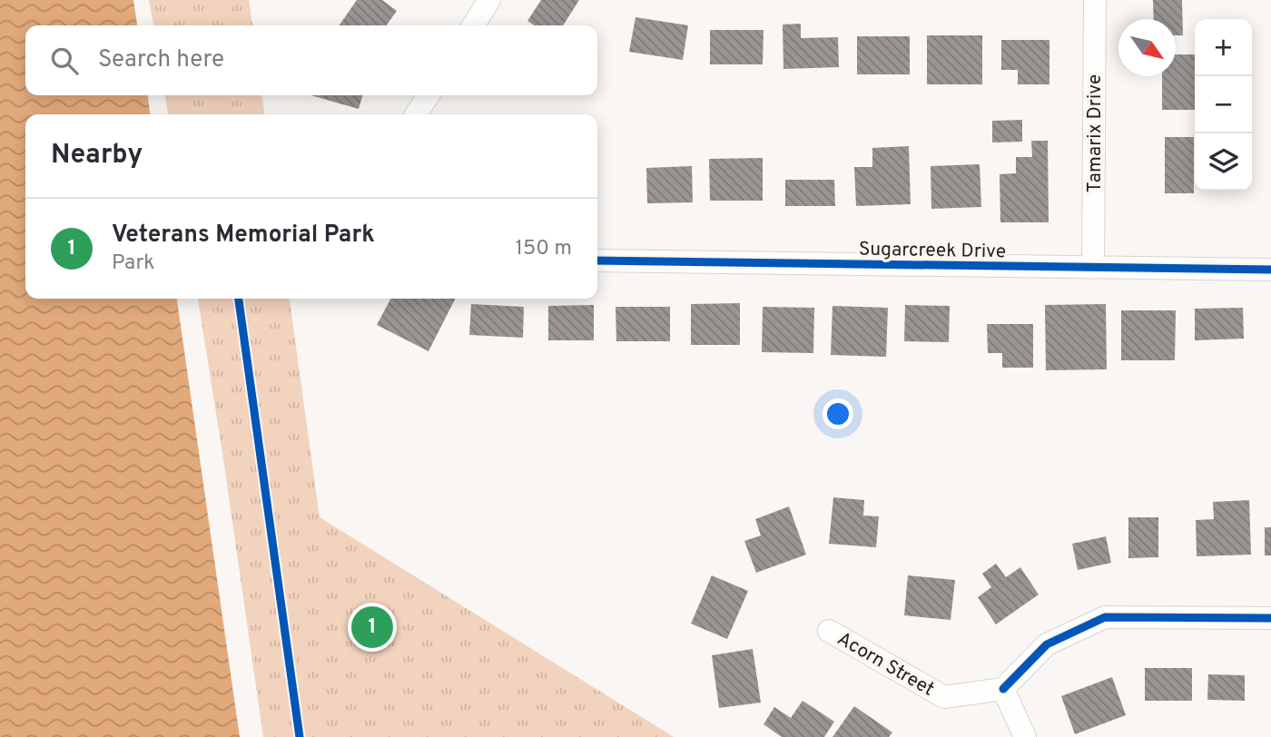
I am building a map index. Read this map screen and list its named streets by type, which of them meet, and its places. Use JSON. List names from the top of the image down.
{
  "streets": {
    "street": ["Tamarix Drive", "Sugarcreek Drive", "Acorn Street"]
  },
  "crossings": [
    ["Tamarix Drive", "Sugarcreek Drive"]
  ],
  "north": "bottom right",
  "page": {
    "map_buttons": ["+", "−"],
    "search": "Search here",
    "heading": "Nearby",
    "list": [
      {
        "mark": "1",
        "name": "Veterans Memorial Park",
        "note": "Park",
        "value": "150 m"
      }
    ],
    "pins": "1"
  }
}
